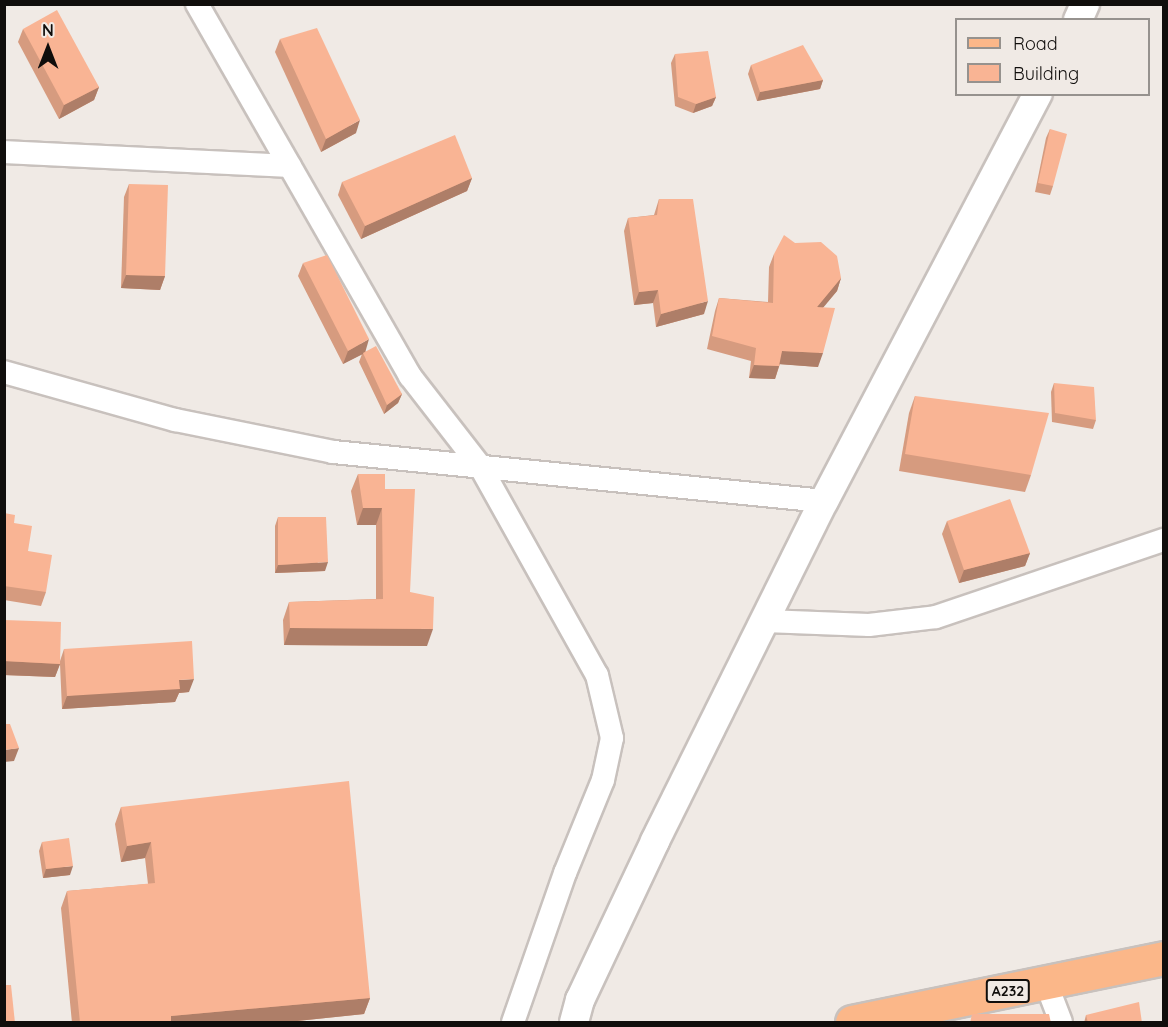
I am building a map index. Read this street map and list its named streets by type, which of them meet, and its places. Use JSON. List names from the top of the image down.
{
  "streets": {
    "main road": ["A232"]
  },
  "legend": ["Road", "Building"],
  "north": "top"
}
